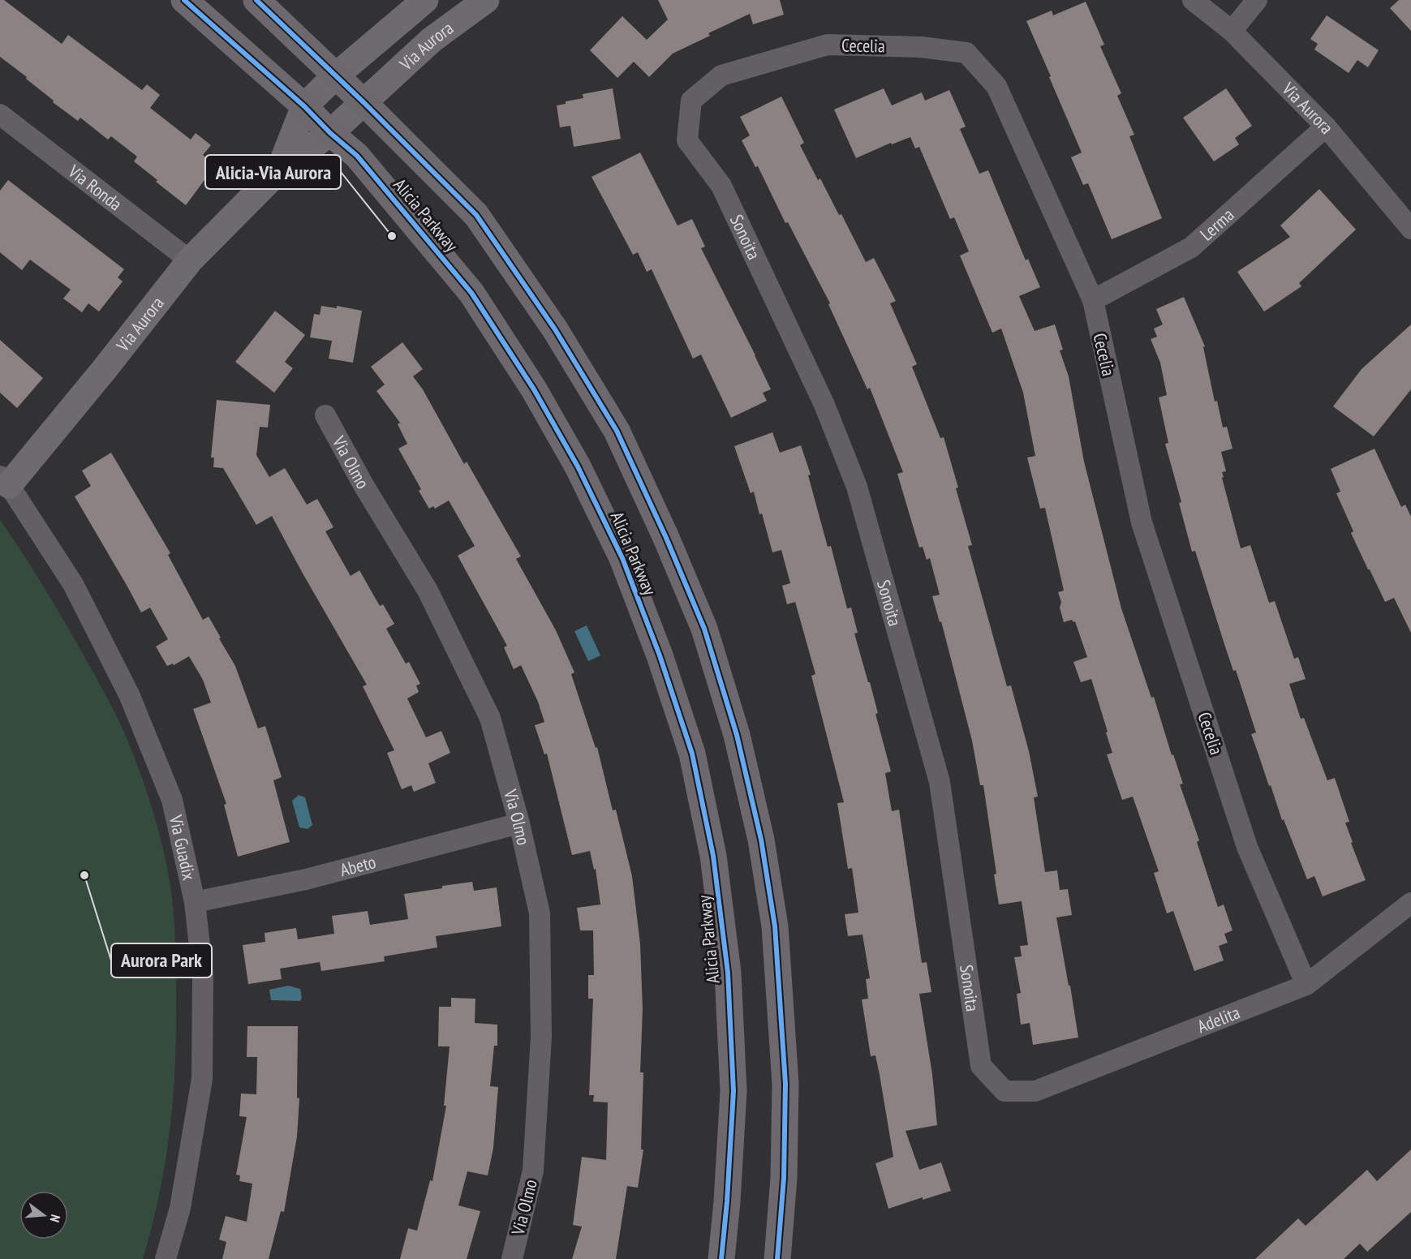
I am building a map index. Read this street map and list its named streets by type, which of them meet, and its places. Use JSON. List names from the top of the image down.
{
  "streets": {
    "main road": ["Alicia Parkway"],
    "street": [
      "Cecelia",
      "Via Aurora",
      "Via Ronda",
      "Lerma",
      "Sonoita",
      "Via Olmo",
      "Via Guadix",
      "Abeto",
      "Adelita"
    ]
  },
  "crossings": [
    ["Cecelia", "Lerma"],
    ["Cecelia", "Sonoita"],
    ["Cecelia", "Adelita"],
    ["Via Aurora", "Via Ronda"],
    ["Via Aurora", "Alicia Parkway"],
    ["Via Aurora", "Lerma"],
    ["Via Aurora", "Via Guadix"],
    ["Sonoita", "Adelita"],
    ["Via Olmo", "Abeto"],
    ["Via Guadix", "Abeto"]
  ],
  "places": ["Alicia-Via Aurora", "Aurora Park"],
  "north": "right"
}
